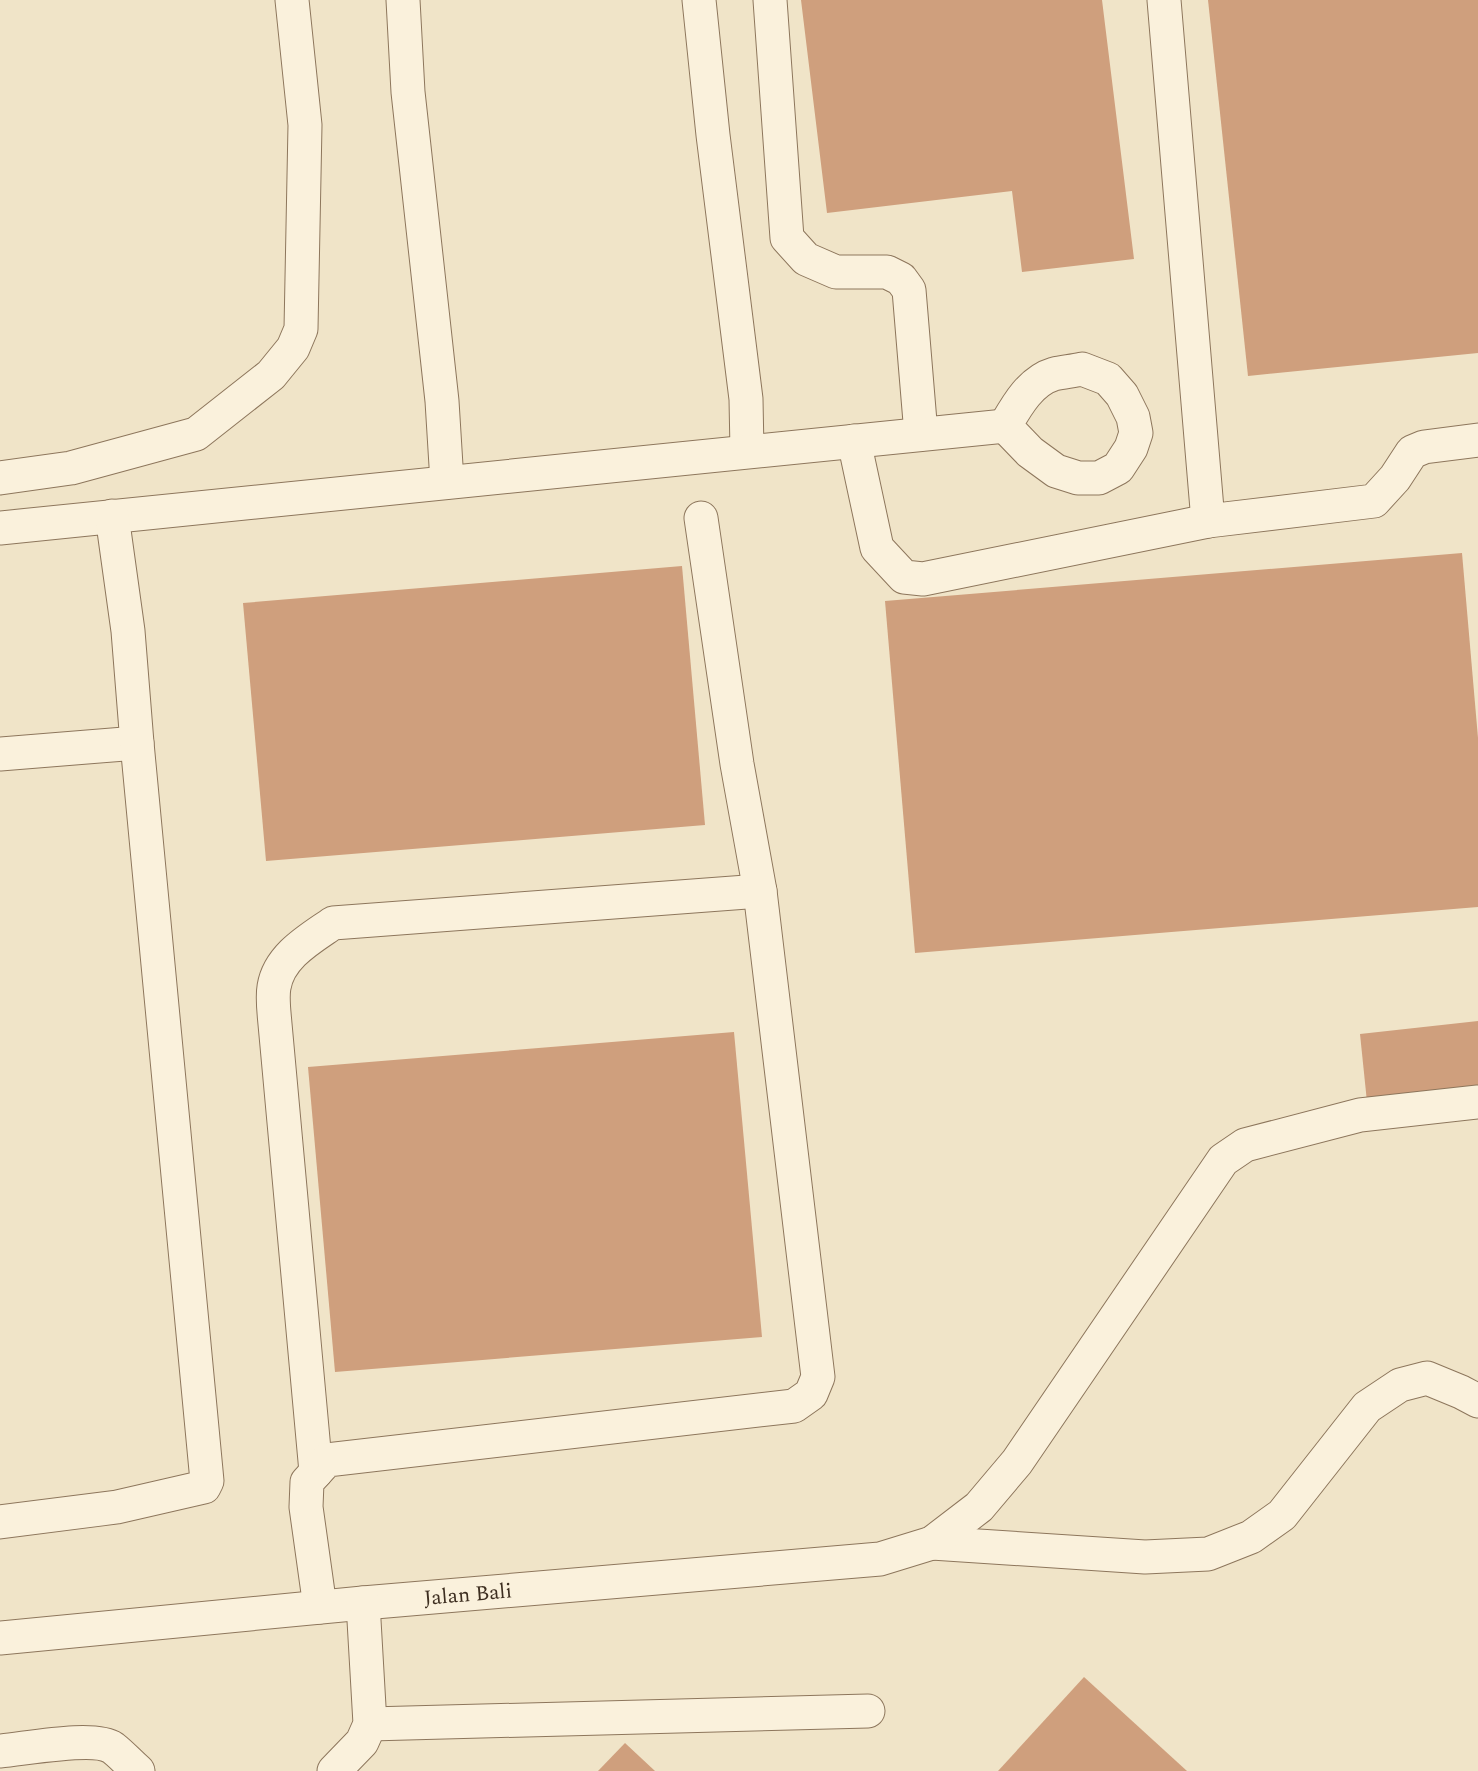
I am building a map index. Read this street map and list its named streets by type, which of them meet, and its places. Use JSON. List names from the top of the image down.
{
  "streets": {
    "street": ["Jalan Bali"]
  }
}
